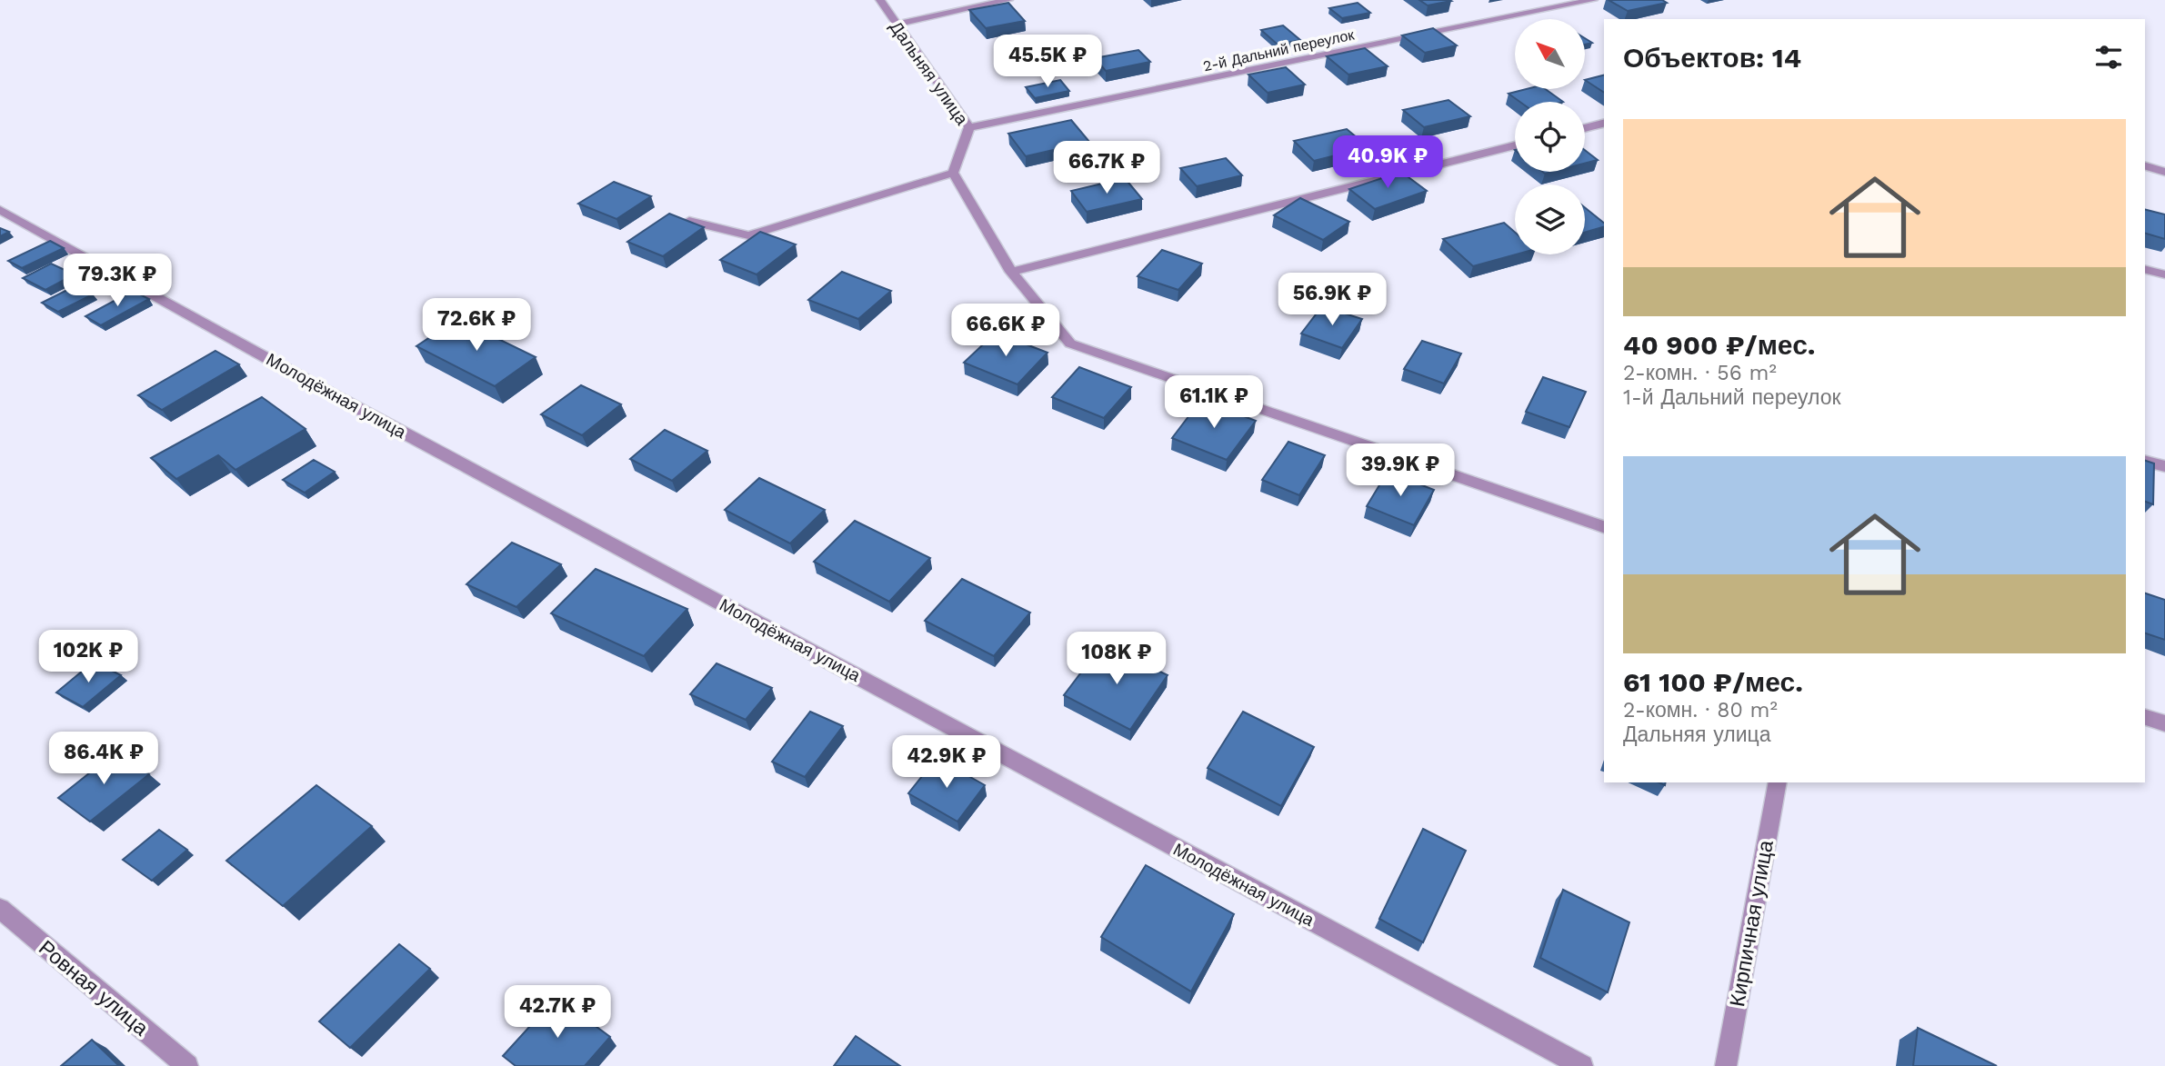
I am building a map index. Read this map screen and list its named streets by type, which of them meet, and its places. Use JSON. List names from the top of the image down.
{
  "streets": {
    "street": [
      "2-й Дальний переулок",
      "Дальняя улица",
      "Молодёжная улица",
      "Кирпичная улица",
      "Ровная улица"
    ]
  },
  "crossings": [
    ["2-й Дальний переулок", "Дальняя улица"]
  ],
  "north": "top left",
  "page": {
    "heading": "Объектов: 14",
    "price": [
      "45.5K ₽",
      "40.9K ₽",
      "66.7K ₽",
      "79.3K ₽",
      "56.9K ₽",
      "72.6K ₽",
      "66.6K ₽",
      "61.1K ₽",
      "39.9K ₽",
      "102K ₽",
      "108K ₽",
      "86.4K ₽",
      "42.9K ₽",
      "42.7K ₽"
    ],
    "list": [
      {
        "name": "40 900 ₽/мес.",
        "note": "2-комн. · 56 m² · 1-й Дальний переулок"
      },
      {
        "name": "61 100 ₽/мес.",
        "note": "2-комн. · 80 m² · Дальняя улица"
      }
    ]
  }
}
